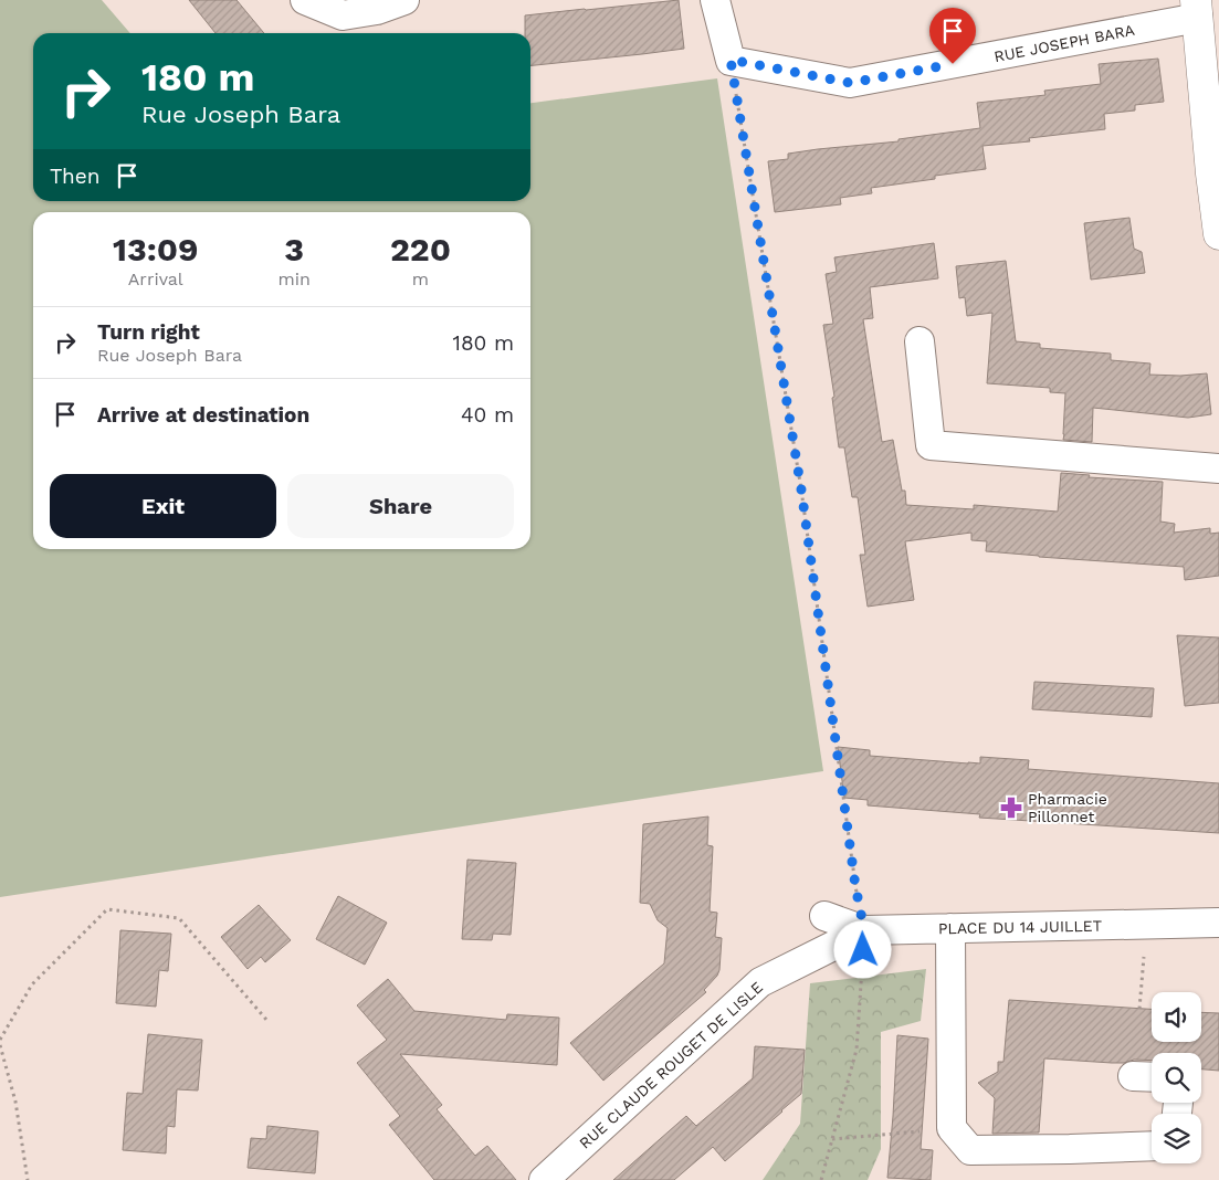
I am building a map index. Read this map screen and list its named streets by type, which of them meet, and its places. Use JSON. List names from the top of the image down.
{
  "streets": {
    "street": ["RUE JOSEPH BARA", "PLACE DU 14 JUILLET", "RUE CLAUDE ROUGET DE LISLE"]
  },
  "crossings": [
    ["PLACE DU 14 JUILLET", "RUE CLAUDE ROUGET DE LISLE"]
  ],
  "places": {
    "pharmacy": ["Pharmacie Pillonnet"]
  },
  "page": {
    "turn": ["180 m", "Rue Joseph Bara"],
    "then": "Then",
    "eta": [
      "13:09",
      "Arrival",
      "3",
      "min",
      "220",
      "m"
    ],
    "list": [
      {
        "name": "Turn right",
        "note": "Rue Joseph Bara",
        "value": "180 m"
      },
      {
        "name": "Arrive at destination",
        "value": "40 m"
      }
    ],
    "buttons": ["Exit", "Share"]
  }
}
